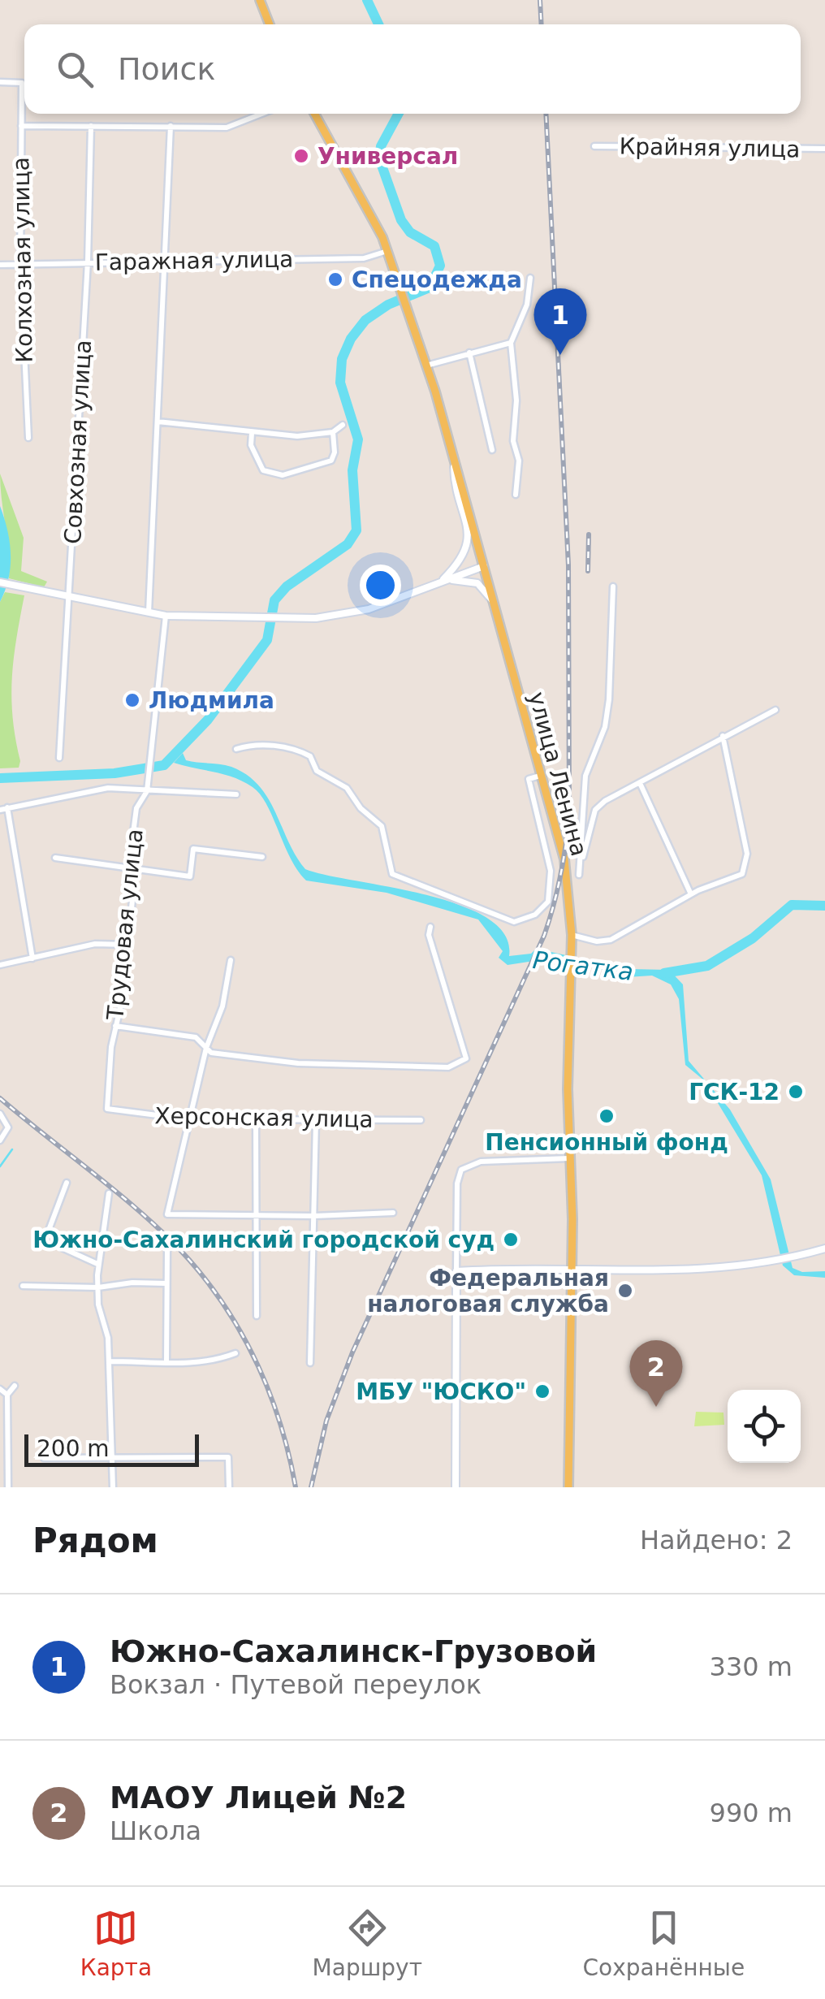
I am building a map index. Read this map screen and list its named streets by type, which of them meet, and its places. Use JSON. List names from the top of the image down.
{
  "streets": {
    "main road": ["улица Ленина"],
    "street": [
      "Крайняя улица",
      "Колхозная улица",
      "Гаражная улица",
      "Совхозная улица",
      "Трудовая улица",
      "Херсонская улица"
    ]
  },
  "crossings": [
    ["Колхозная улица", "Гаражная улица"],
    ["Гаражная улица", "Совхозная улица"],
    ["Гаражная улица", "улица Ленина"],
    ["Трудовая улица", "Херсонская улица"]
  ],
  "water": ["Рогатка"],
  "places": [
    "Универсал",
    "Спецодежда",
    "Людмила",
    "ГСК-12",
    "Пенсионный фонд",
    "Южно-Сахалинский городской суд",
    "Федеральная налоговая служба",
    "МБУ \"ЮСКО\""
  ],
  "scale_bar": "200 m",
  "page": {
    "search": "Поиск",
    "pins": ["1", "2"],
    "scale": "200 m",
    "heading": ["Рядом", "Найдено: 2"],
    "list": [
      {
        "mark": "1",
        "name": "Южно-Сахалинск-Грузовой",
        "note": "Вокзал · Путевой переулок",
        "value": "330 m"
      },
      {
        "mark": "2",
        "name": "МАОУ Лицей №2",
        "note": "Школа",
        "value": "990 m"
      }
    ],
    "nav": ["Карта", "Маршрут", "Сохранённые"]
  }
}
